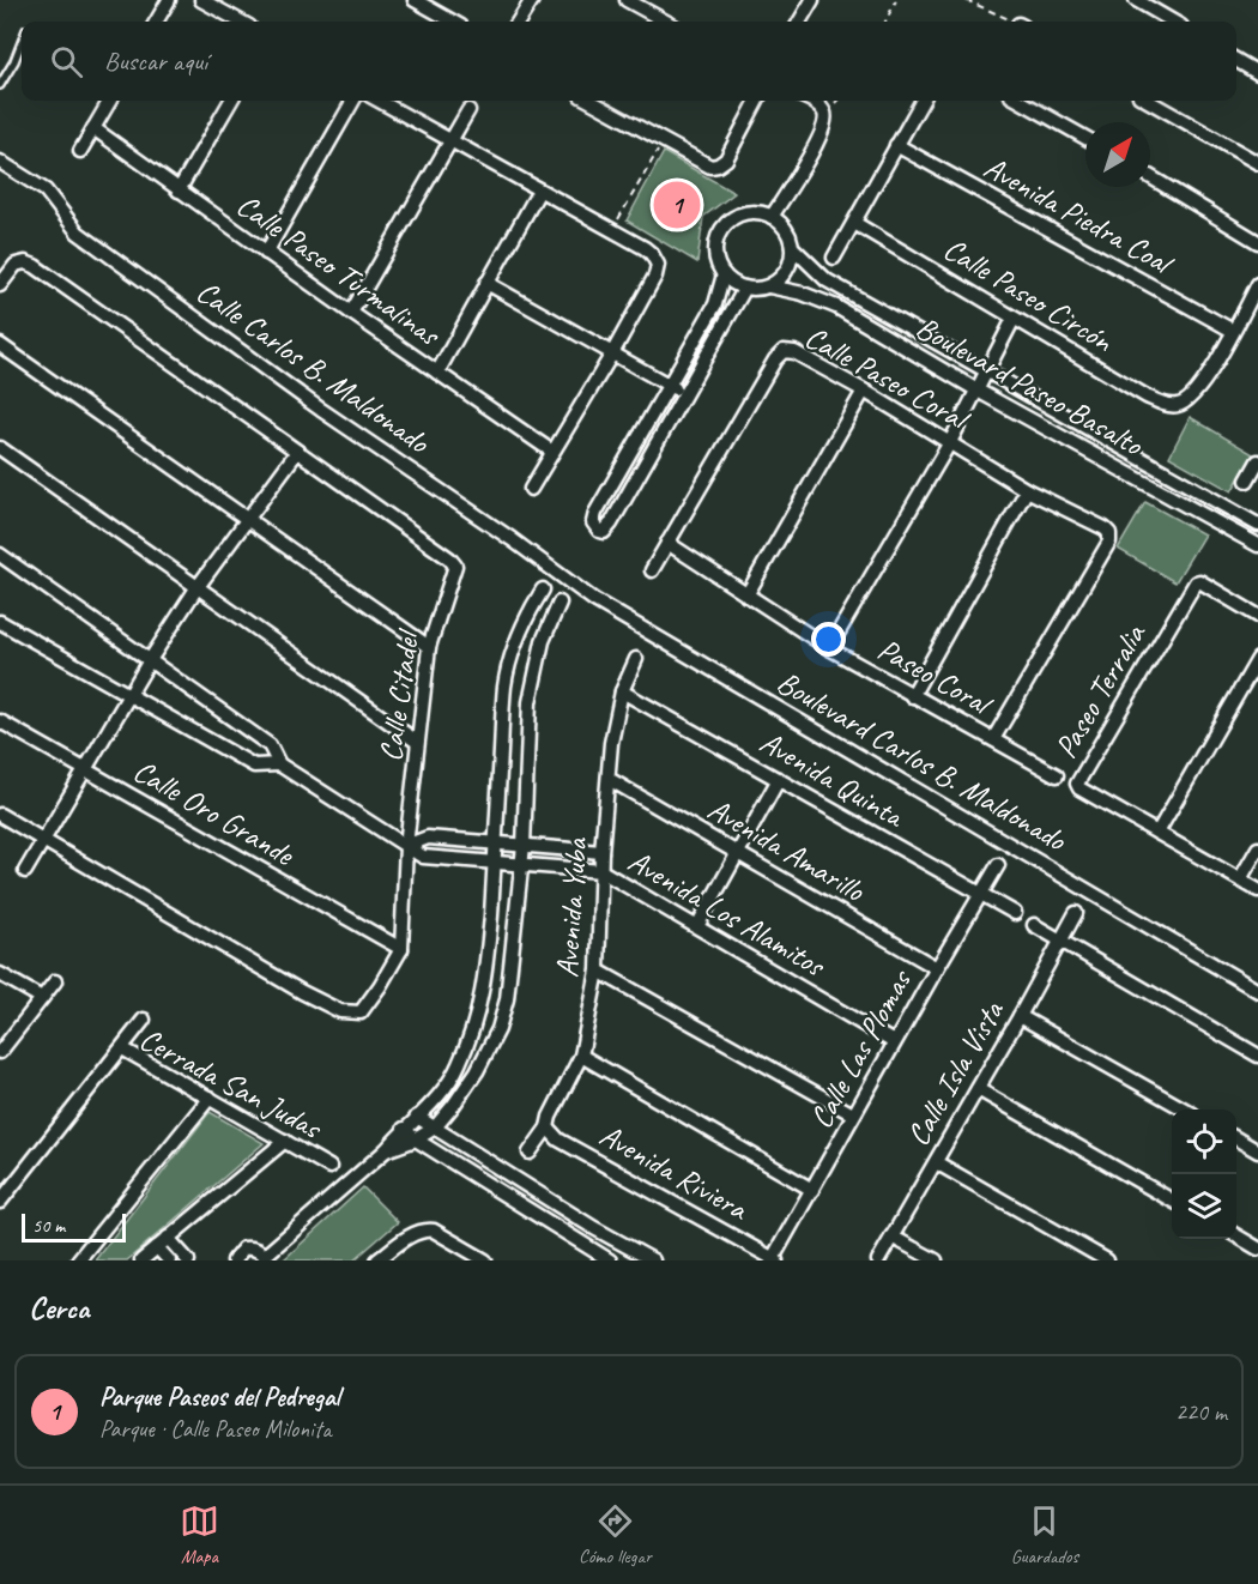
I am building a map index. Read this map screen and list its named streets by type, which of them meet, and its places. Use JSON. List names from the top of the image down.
{
  "streets": {
    "street": [
      "Avenida Piedra Coal",
      "Calle Paseo Turmalinas",
      "Calle Paseo Circón",
      "Calle Carlos B. Maldonado",
      "Calle Paseo Coral",
      "Boulevard Paseo Basalto",
      "Paseo Coral",
      "Paseo Terralia",
      "Calle Citadel",
      "Boulevard Carlos B. Maldonado",
      "Avenida Quinta",
      "Calle Oro Grande",
      "Avenida Amarillo",
      "Avenida Yuba",
      "Avenida Los Alamitos",
      "Calle Las Plomas",
      "Calle Isla Vista",
      "Cerrada San Judas",
      "Avenida Riviera"
    ]
  },
  "crossings": [
    ["Avenida Piedra Coal", "Calle Paseo Circón"],
    ["Calle Carlos B. Maldonado", "Boulevard Carlos B. Maldonado"],
    ["Calle Paseo Coral", "Paseo Coral"],
    ["Calle Citadel", "Calle Oro Grande"],
    ["Calle Citadel", "Avenida Los Alamitos"],
    ["Avenida Quinta", "Avenida Yuba"],
    ["Avenida Quinta", "Calle Las Plomas"],
    ["Avenida Amarillo", "Avenida Yuba"],
    ["Avenida Amarillo", "Calle Las Plomas"],
    ["Avenida Yuba", "Avenida Los Alamitos"],
    ["Avenida Yuba", "Avenida Riviera"],
    ["Avenida Los Alamitos", "Calle Las Plomas"],
    ["Calle Las Plomas", "Avenida Riviera"]
  ],
  "scale_bar": "50 m",
  "north": "top right",
  "page": {
    "search": "Buscar aquí",
    "pins": "1",
    "scale": "50 m",
    "heading": "Cerca",
    "list": [
      {
        "mark": "1",
        "name": "Parque Paseos del Pedregal",
        "note": "Parque · Calle Paseo Milonita",
        "value": "220 m"
      }
    ],
    "nav": ["Mapa", "Cómo llegar", "Guardados"]
  }
}
